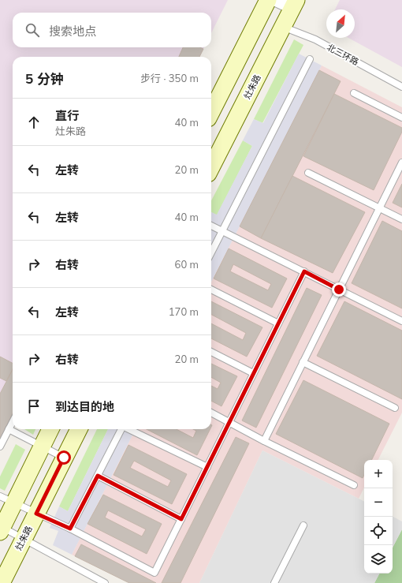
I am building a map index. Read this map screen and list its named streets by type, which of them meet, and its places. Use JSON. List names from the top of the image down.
{
  "streets": {
    "main road": ["灶朱路"],
    "lane": ["北三环路"]
  },
  "crossings": [
    ["北三环路", "灶朱路"]
  ],
  "north": "top right",
  "page": {
    "search": "搜索地点",
    "heading": ["5 分钟", "步行 · 350 m"],
    "list": [
      ["直行", "灶朱路", "40 m"],
      ["左转", "20 m"],
      ["左转", "40 m"],
      ["右转", "60 m"],
      ["左转", "170 m"],
      ["右转", "20 m"],
      "到达目的地"
    ],
    "map_buttons": ["+", "−"]
  }
}
